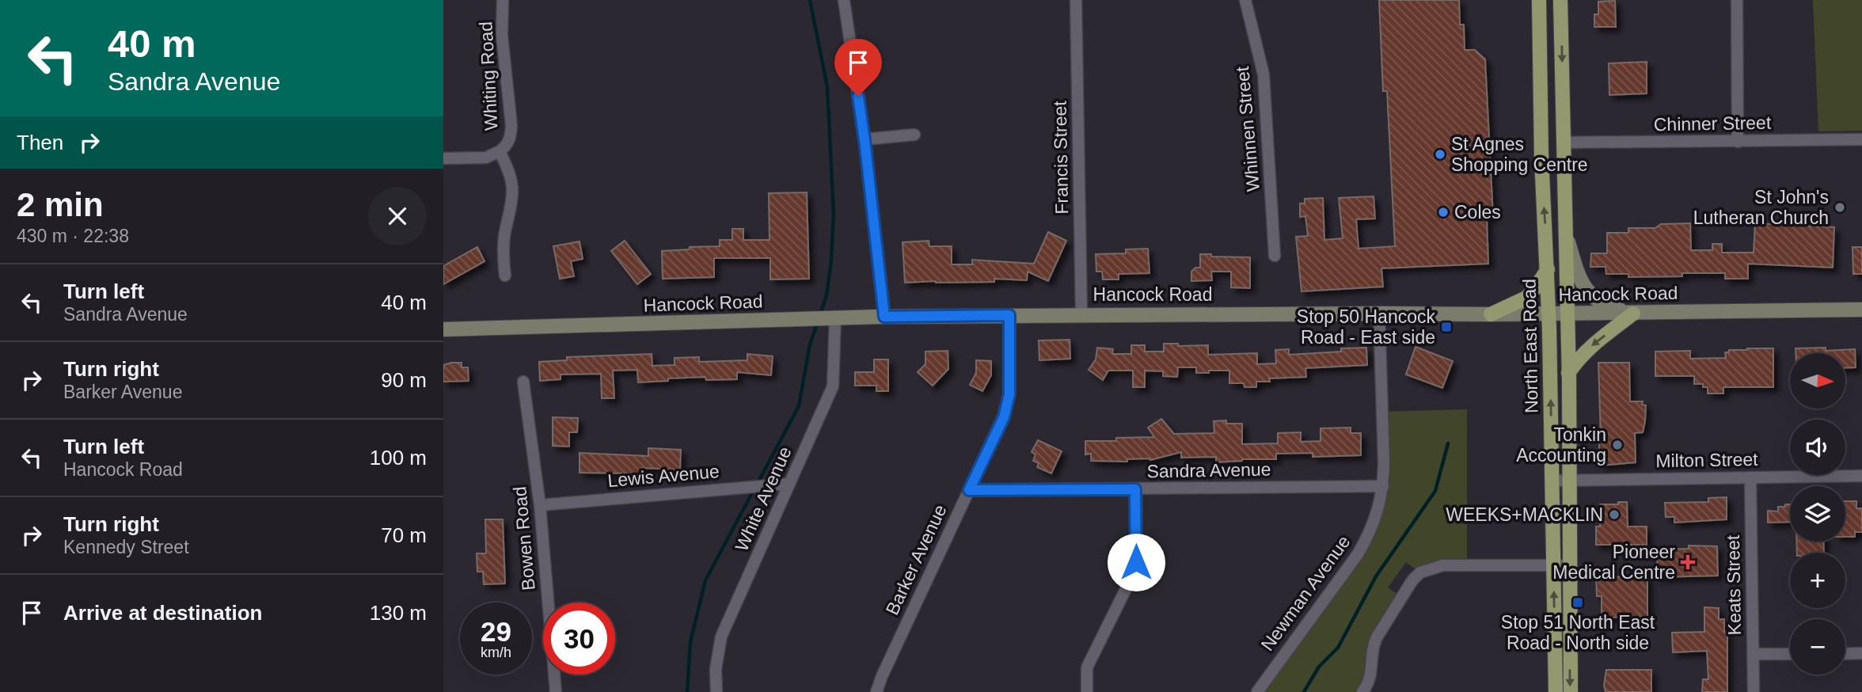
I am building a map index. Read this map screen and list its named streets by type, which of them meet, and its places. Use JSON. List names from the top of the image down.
{
  "streets": {
    "main road": ["Hancock Road", "North East Road"],
    "street": [
      "Whiting Road",
      "Chinner Street",
      "Whinnen Street",
      "Francis Street",
      "Milton Street",
      "Sandra Avenue",
      "Lewis Avenue",
      "White Avenue",
      "Bowen Road",
      "Barker Avenue",
      "Keats Street",
      "Newman Avenue"
    ]
  },
  "crossings": [
    ["Chinner Street", "North East Road"],
    ["Francis Street", "Hancock Road"],
    ["Hancock Road", "North East Road"],
    ["Hancock Road", "White Avenue"],
    ["Hancock Road", "Barker Avenue"],
    ["Hancock Road", "Newman Avenue"],
    ["North East Road", "Milton Street"],
    ["Milton Street", "Keats Street"],
    ["Sandra Avenue", "Barker Avenue"],
    ["Sandra Avenue", "Newman Avenue"],
    ["Lewis Avenue", "White Avenue"],
    ["Lewis Avenue", "Bowen Road"]
  ],
  "places": {
    "other": [
      "St Agnes Shopping Centre",
      "St John's Lutheran Church",
      "Coles",
      "Tonkin Accounting",
      "WEEKS+MACKLIN"
    ],
    "transit": ["Stop 50 Hancock Road - East side", "Stop 51 North East Road - North side"],
    "health": ["Pioneer Medical Centre"]
  },
  "north": "right",
  "page": {
    "turn": ["40 m", "Sandra Avenue"],
    "then": "Then",
    "heading": ["2 min", "430 m · 22:38"],
    "list": [
      {
        "name": "Turn left",
        "note": "Sandra Avenue",
        "value": "40 m"
      },
      {
        "name": "Turn right",
        "note": "Barker Avenue",
        "value": "90 m"
      },
      {
        "name": "Turn left",
        "note": "Hancock Road",
        "value": "100 m"
      },
      {
        "name": "Turn right",
        "note": "Kennedy Street",
        "value": "70 m"
      },
      {
        "name": "Arrive at destination",
        "value": "130 m"
      }
    ],
    "map_buttons": ["+", "−"],
    "speed": "29 km/h",
    "limit": "30"
  }
}
